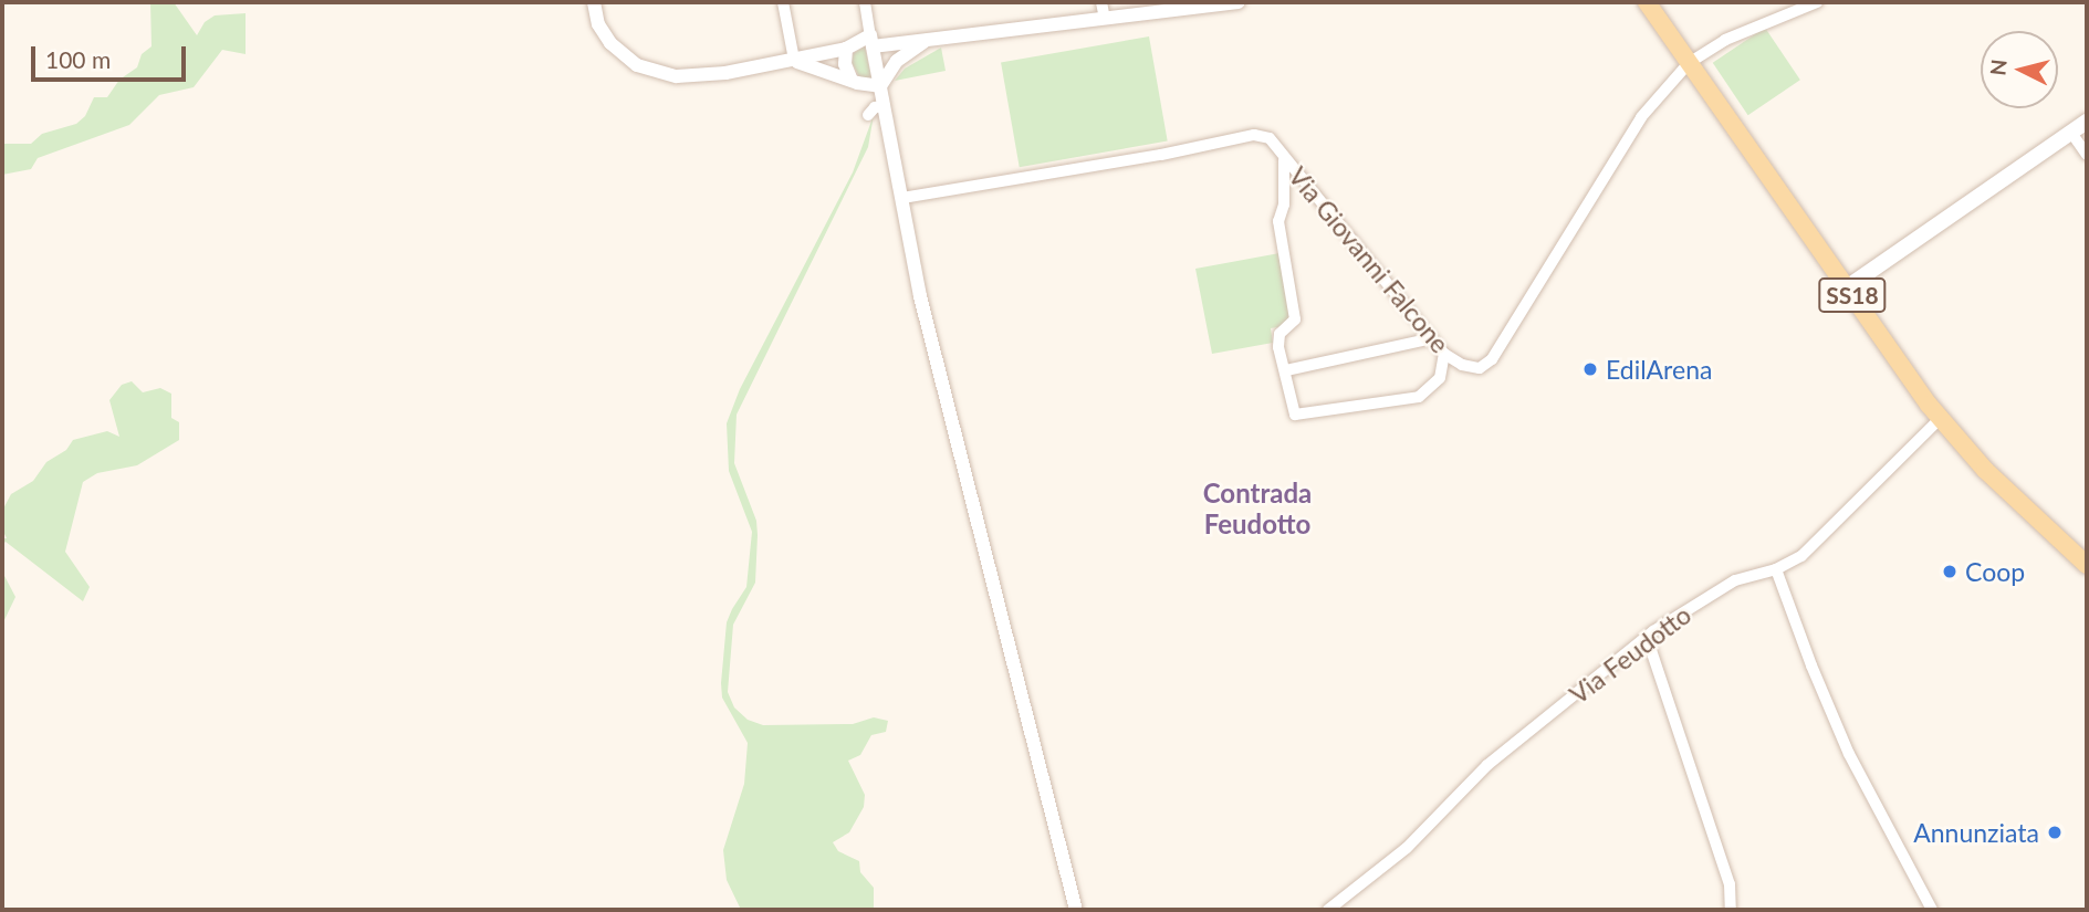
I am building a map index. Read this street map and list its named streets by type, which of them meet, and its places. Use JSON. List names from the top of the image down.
{
  "streets": {
    "main road": ["SS18"],
    "street": ["Via Giovanni Falcone", "Via Feudotto"]
  },
  "crossings": [
    ["Via Giovanni Falcone", "SS18"],
    ["SS18", "Via Feudotto"]
  ],
  "districts": ["Contrada Feudotto"],
  "places": ["EdilArena", "Coop", "Annunziata"],
  "scale_bar": "100 m",
  "north": "left"
}
